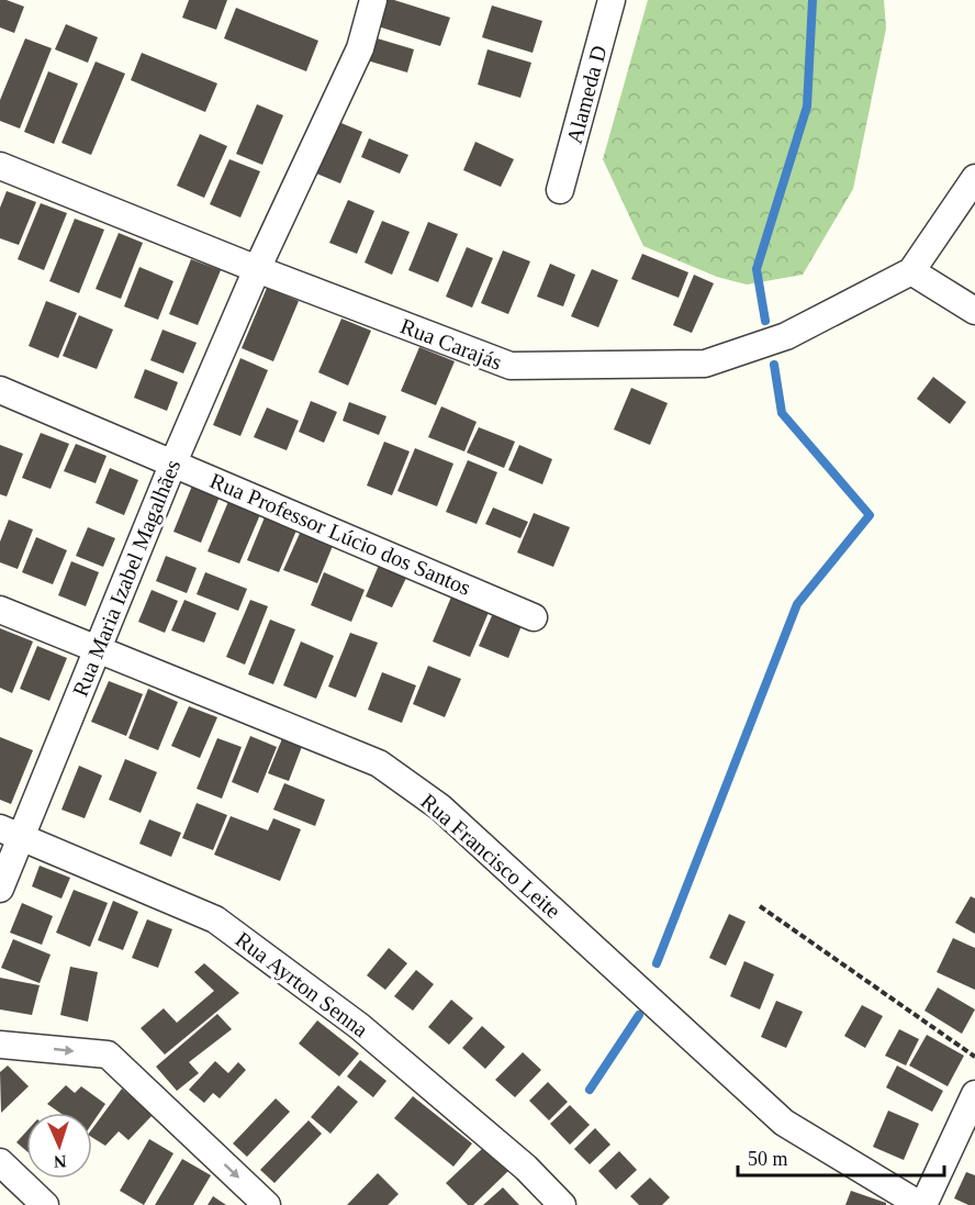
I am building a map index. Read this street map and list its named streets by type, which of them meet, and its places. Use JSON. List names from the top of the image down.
{
  "streets": {
    "street": [
      "Alameda D",
      "Rua Carajás",
      "Rua Professor Lúcio dos Santos",
      "Rua Maria Izabel Magalhães",
      "Rua Francisco Leite",
      "Rua Ayrton Senna"
    ]
  },
  "crossings": [
    ["Rua Carajás", "Rua Maria Izabel Magalhães"],
    ["Rua Professor Lúcio dos Santos", "Rua Maria Izabel Magalhães"],
    ["Rua Maria Izabel Magalhães", "Rua Francisco Leite"],
    ["Rua Maria Izabel Magalhães", "Rua Ayrton Senna"]
  ],
  "scale_bar": "50 m",
  "north": "bottom"
}
